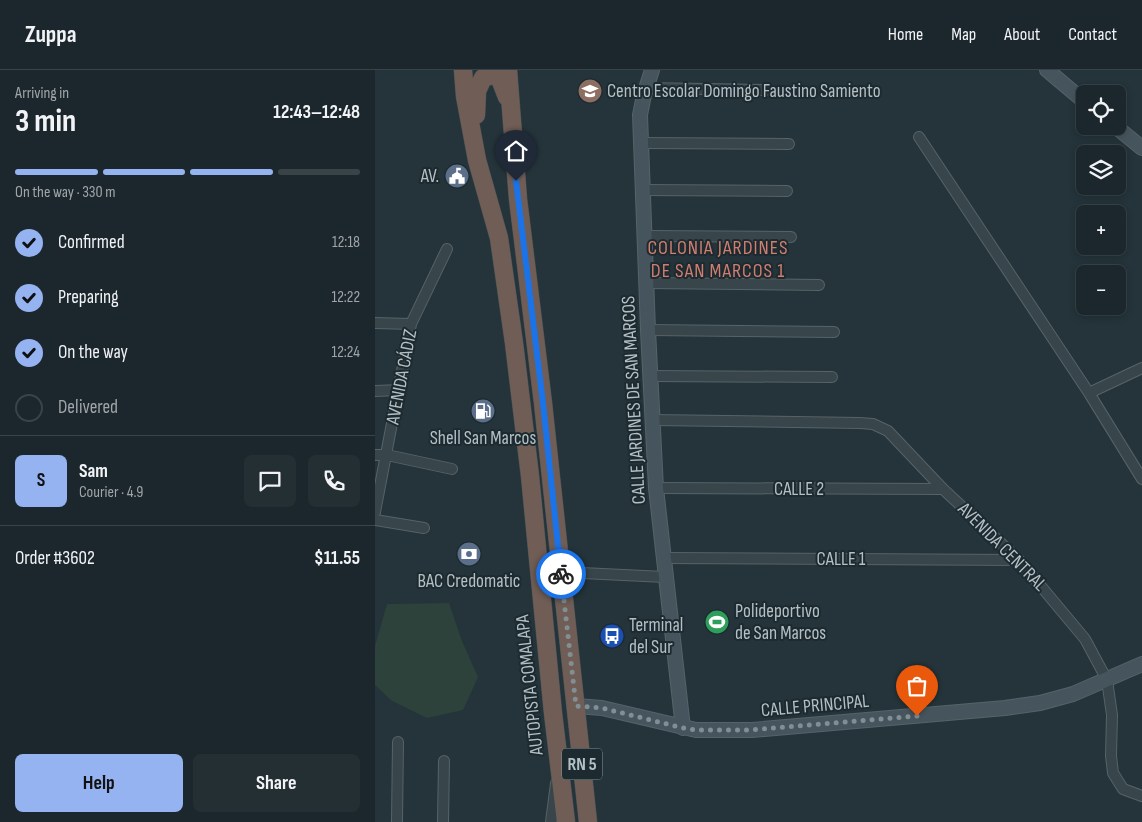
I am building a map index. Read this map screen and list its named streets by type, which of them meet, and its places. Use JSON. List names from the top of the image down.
{
  "streets": {
    "highway": ["AUTOPISTA COMALAPA", "RN 5"],
    "main road": ["CALLE JARDINES DE SAN MARCOS", "CALLE PRINCIPAL"],
    "street": [
      "AVENIDA CÁDIZ",
      "CALLE 2",
      "AVENIDA CENTRAL",
      "CALLE 1"
    ]
  },
  "crossings": [
    ["CALLE JARDINES DE SAN MARCOS", "CALLE 2"],
    ["CALLE JARDINES DE SAN MARCOS", "AVENIDA CENTRAL"],
    ["CALLE JARDINES DE SAN MARCOS", "CALLE 1"],
    ["CALLE JARDINES DE SAN MARCOS", "CALLE PRINCIPAL"],
    ["CALLE 2", "AVENIDA CENTRAL"],
    ["AVENIDA CENTRAL", "CALLE 1"],
    ["AVENIDA CENTRAL", "CALLE PRINCIPAL"],
    ["CALLE PRINCIPAL", "RN 5"]
  ],
  "districts": ["COLONIA JARDINES DE SAN MARCOS 1"],
  "places": {
    "school or university": ["Centro Escolar Domingo Faustino Samiento"],
    "public building": ["AV."],
    "fuel station": ["Shell San Marcos"],
    "bank": ["BAC Credomatic"],
    "sports": ["Polideportivo de San Marcos"],
    "bus stop": ["Terminal del Sur"]
  },
  "page": {
    "header": "Zuppa",
    "nav": [
      "Home",
      "Map",
      "About",
      "Contact"
    ],
    "heading": ["3 min", "Arriving in", "12:43–12:48"],
    "panel": [
      "Sam",
      "Courier · 4.9",
      "Order #3602",
      "$11.55"
    ],
    "map_buttons": ["+", "−"],
    "bar": "On the way · 330 m",
    "list": [
      ["Confirmed", "12:18"],
      ["Preparing", "12:22"],
      ["On the way", "12:24"],
      "Delivered"
    ],
    "round": "S",
    "buttons": ["Help", "Share"]
  }
}
